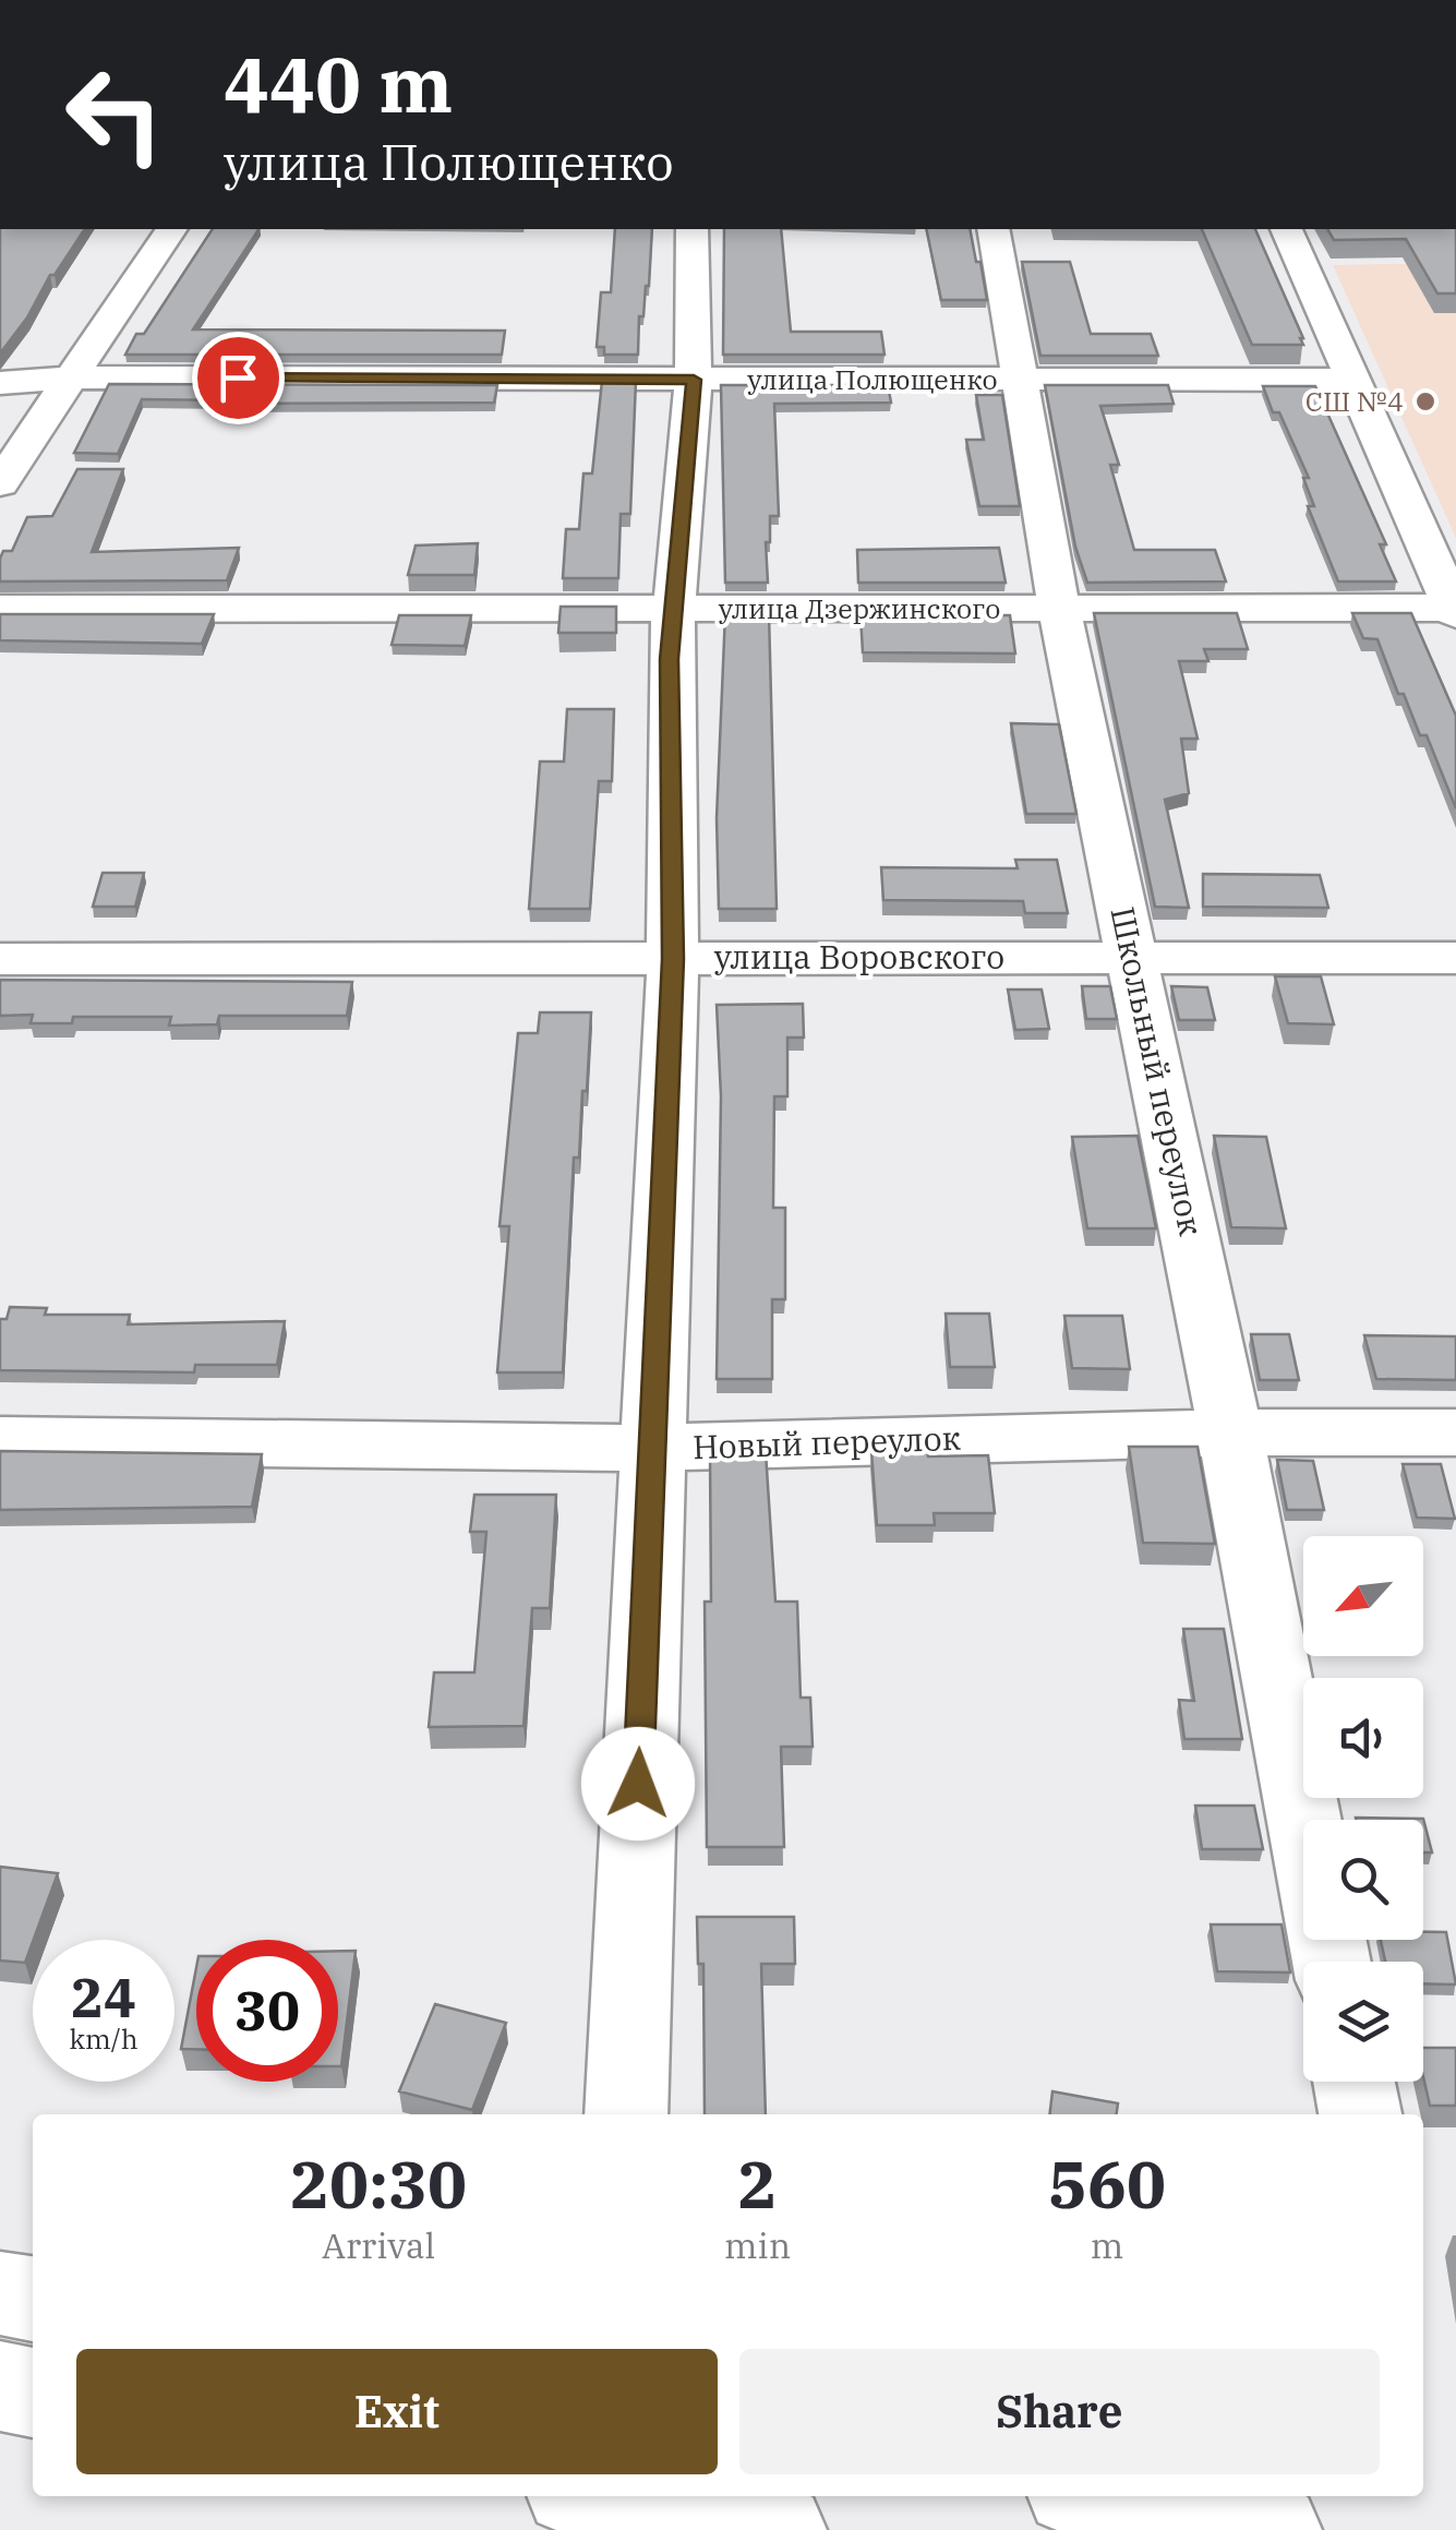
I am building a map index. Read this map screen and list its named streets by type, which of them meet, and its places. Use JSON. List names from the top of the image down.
{
  "streets": {
    "street": [
      "улица Полющенко",
      "улица Дзержинского",
      "улица Воровского",
      "Школьный переулок",
      "Новый переулок"
    ]
  },
  "crossings": [
    ["улица Полющенко", "Школьный переулок"],
    ["улица Дзержинского", "Школьный переулок"],
    ["улица Воровского", "Школьный переулок"],
    ["Школьный переулок", "Новый переулок"]
  ],
  "places": ["СШ №4"],
  "north": "bottom left",
  "page": {
    "turn": ["440 m", "улица Полющенко"],
    "speed": "24 km/h",
    "limit": "30",
    "eta": [
      "20:30",
      "Arrival",
      "2",
      "min",
      "560",
      "m"
    ],
    "buttons": ["Exit", "Share"]
  }
}
